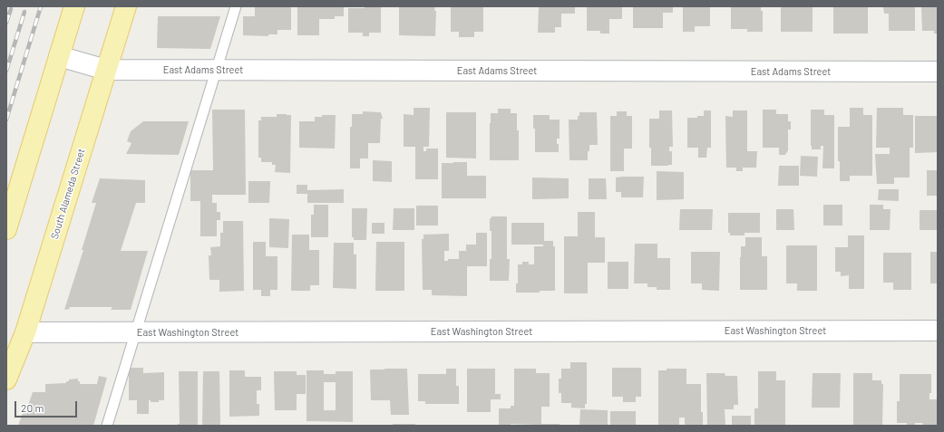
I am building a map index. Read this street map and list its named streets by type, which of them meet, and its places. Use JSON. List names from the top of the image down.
{
  "streets": {
    "main road": ["South Alameda Street"],
    "street": ["East Adams Street", "East Washington Street"]
  },
  "crossings": [
    ["East Adams Street", "South Alameda Street"],
    ["South Alameda Street", "East Washington Street"]
  ],
  "scale_bar": "20 m"
}
